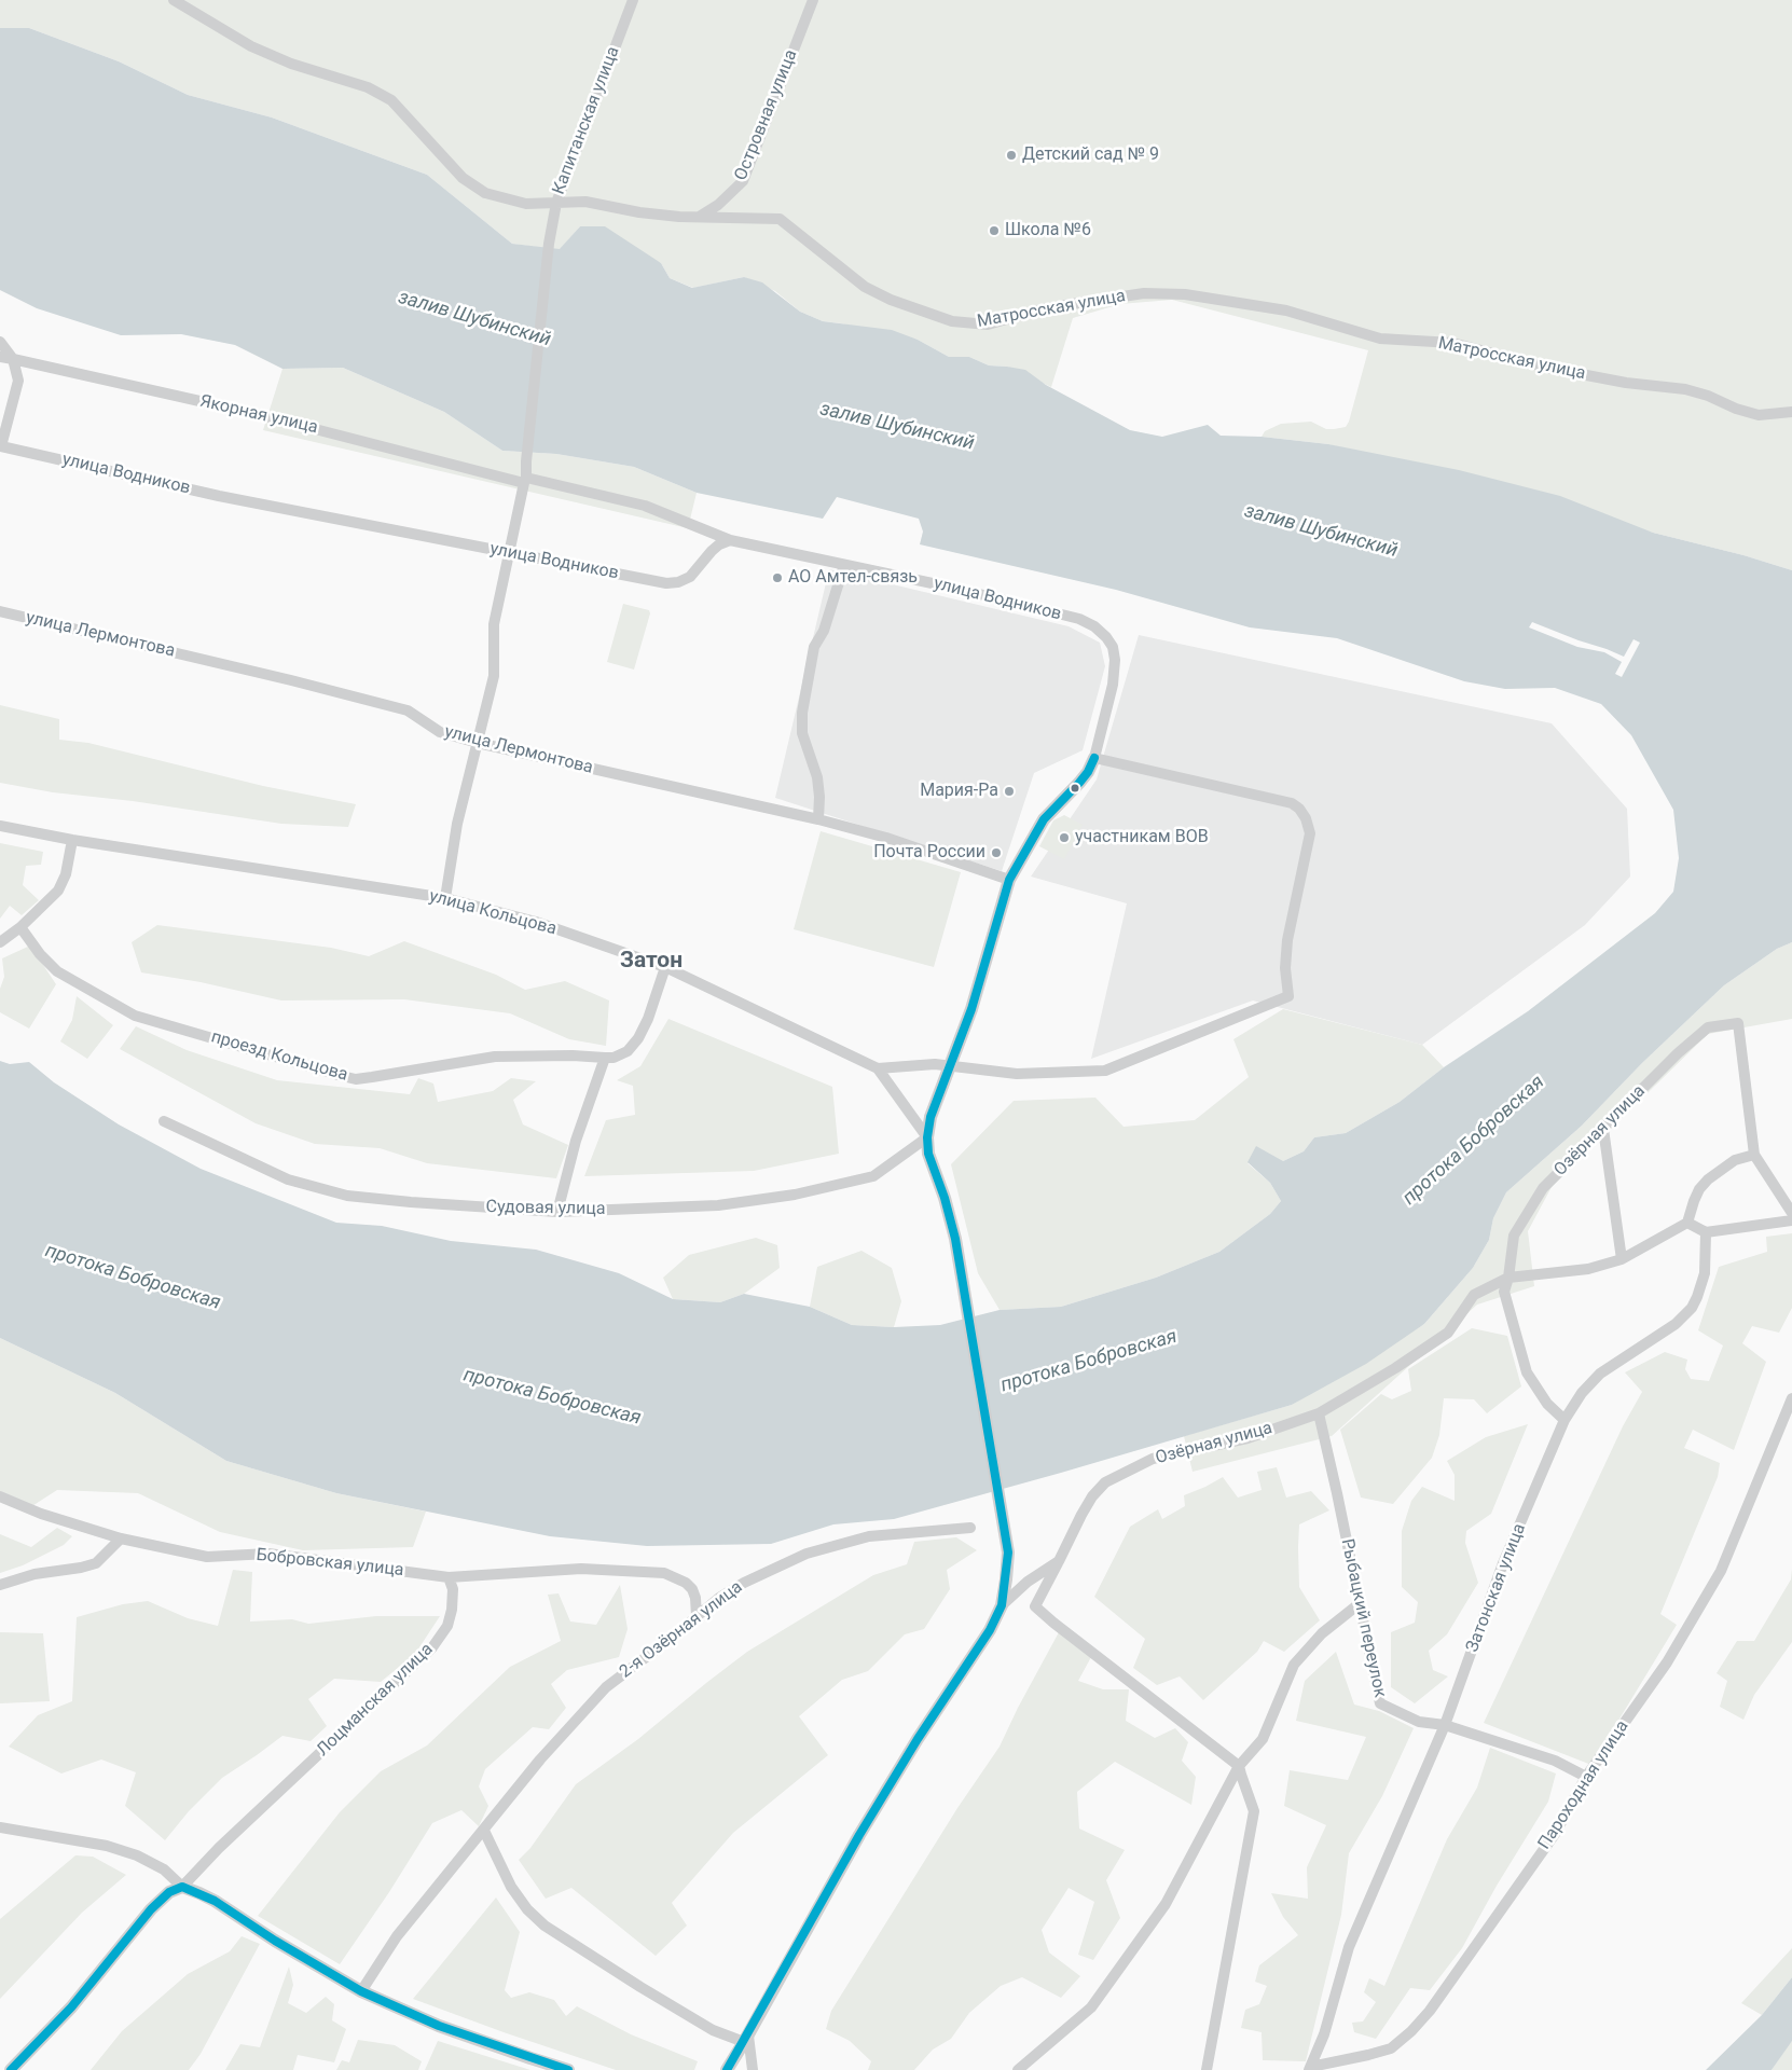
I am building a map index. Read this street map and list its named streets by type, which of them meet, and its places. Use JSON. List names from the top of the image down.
{
  "streets": {
    "street": [
      "Островная улица",
      "Капитанская улица",
      "Матросская улица",
      "Якорная улица",
      "улица Водников",
      "улица Лермонтова",
      "улица Кольцова",
      "проезд Кольцова",
      "Озёрная улица",
      "Судовая улица",
      "Бобровская улица",
      "Затонская улица",
      "Рыбацкий переулок",
      "2-я Озёрная улица",
      "Лоцманская улица",
      "Пароходная улица"
    ]
  },
  "crossings": [
    ["Островная улица", "Матросская улица"],
    ["Капитанская улица", "Матросская улица"],
    ["Капитанская улица", "Якорная улица"],
    ["Капитанская улица", "улица Водников"],
    ["Капитанская улица", "улица Лермонтова"],
    ["Капитанская улица", "улица Кольцова"],
    ["Якорная улица", "улица Водников"],
    ["улица Кольцова", "проезд Кольцова"],
    ["улица Кольцова", "Судовая улица"],
    ["Озёрная улица", "Затонская улица"],
    ["Озёрная улица", "Рыбацкий переулок"],
    ["Бобровская улица", "Лоцманская улица"],
    ["Затонская улица", "Рыбацкий переулок"],
    ["Затонская улица", "Пароходная улица"],
    ["Рыбацкий переулок", "Пароходная улица"]
  ],
  "districts": ["Затон"],
  "water": ["залив Шубинский", "протока Бобровская"],
  "places": [
    "Детский сад № 9",
    "Школа №6",
    "АО Амтел-связь",
    "Мария-Ра",
    "участникам ВОВ",
    "Почта России"
  ]
}
